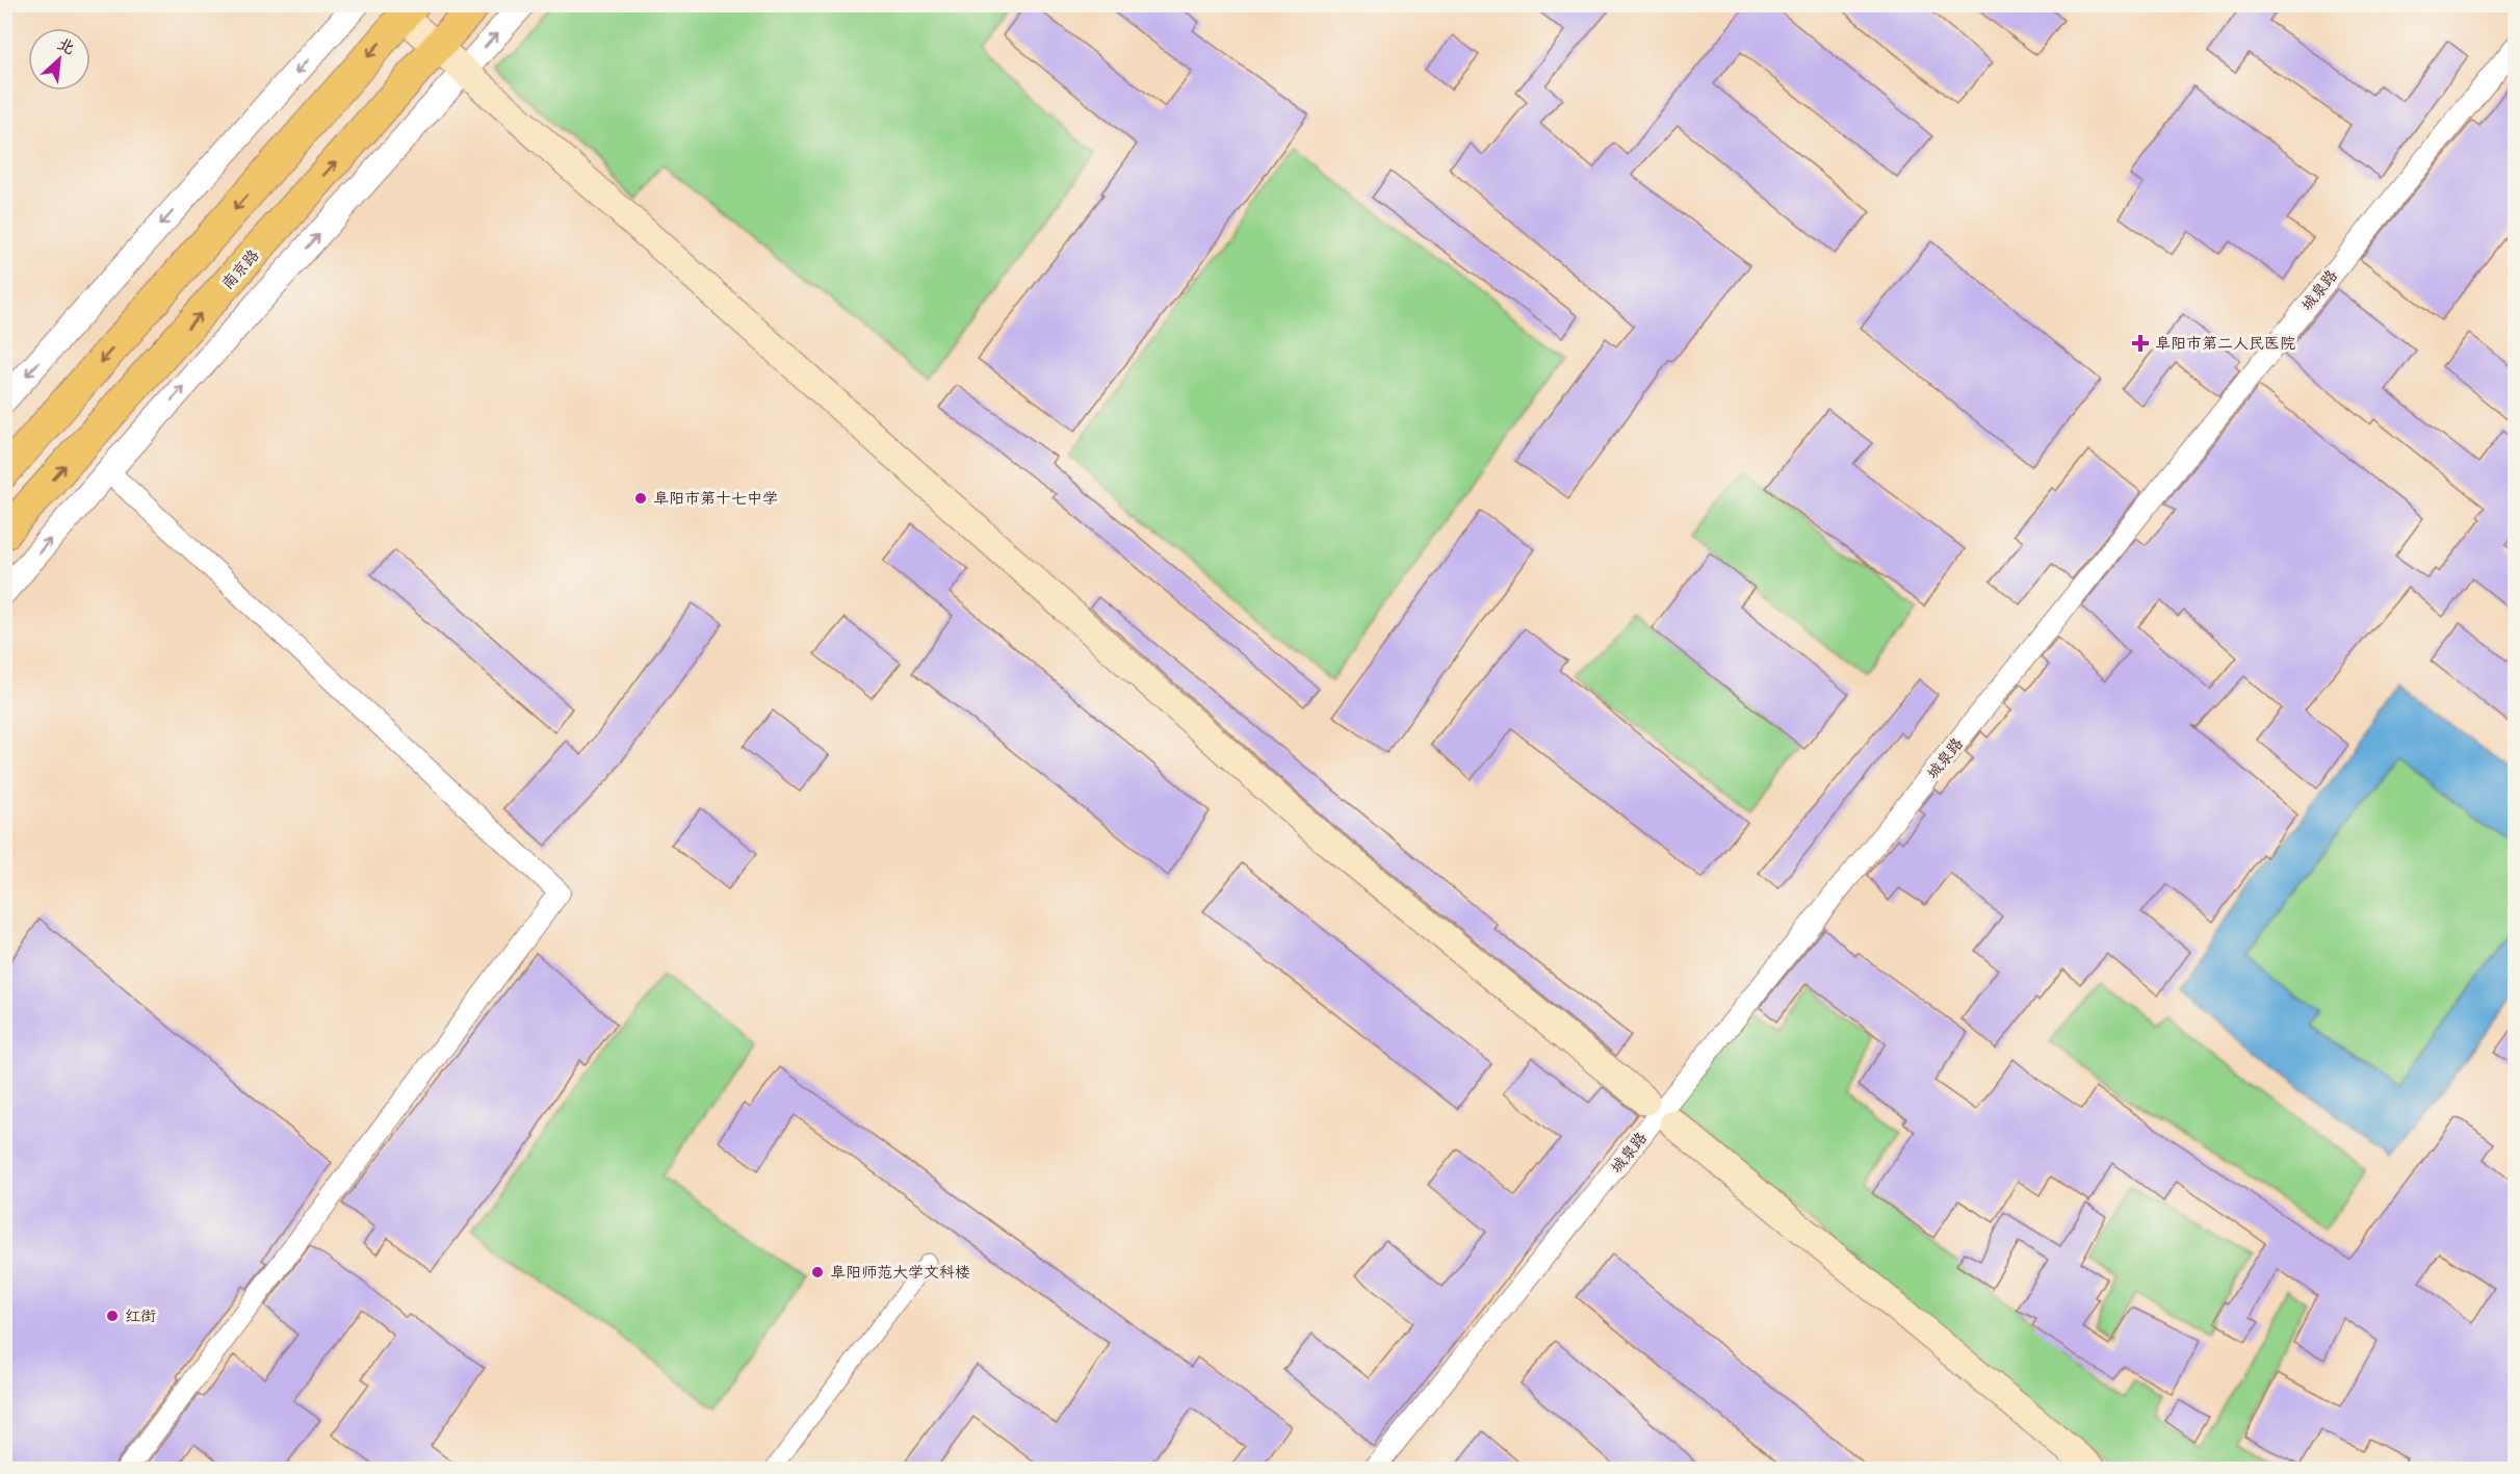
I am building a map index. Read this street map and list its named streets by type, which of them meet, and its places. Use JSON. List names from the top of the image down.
{
  "streets": {
    "main road": ["南京路"],
    "street": ["城泉路"]
  },
  "places": {
    "health": ["阜阳市第二人民医院"],
    "other": ["阜阳市第十七中学", "阜阳师范大学文科楼", "红街"]
  },
  "north": "top right"
}
